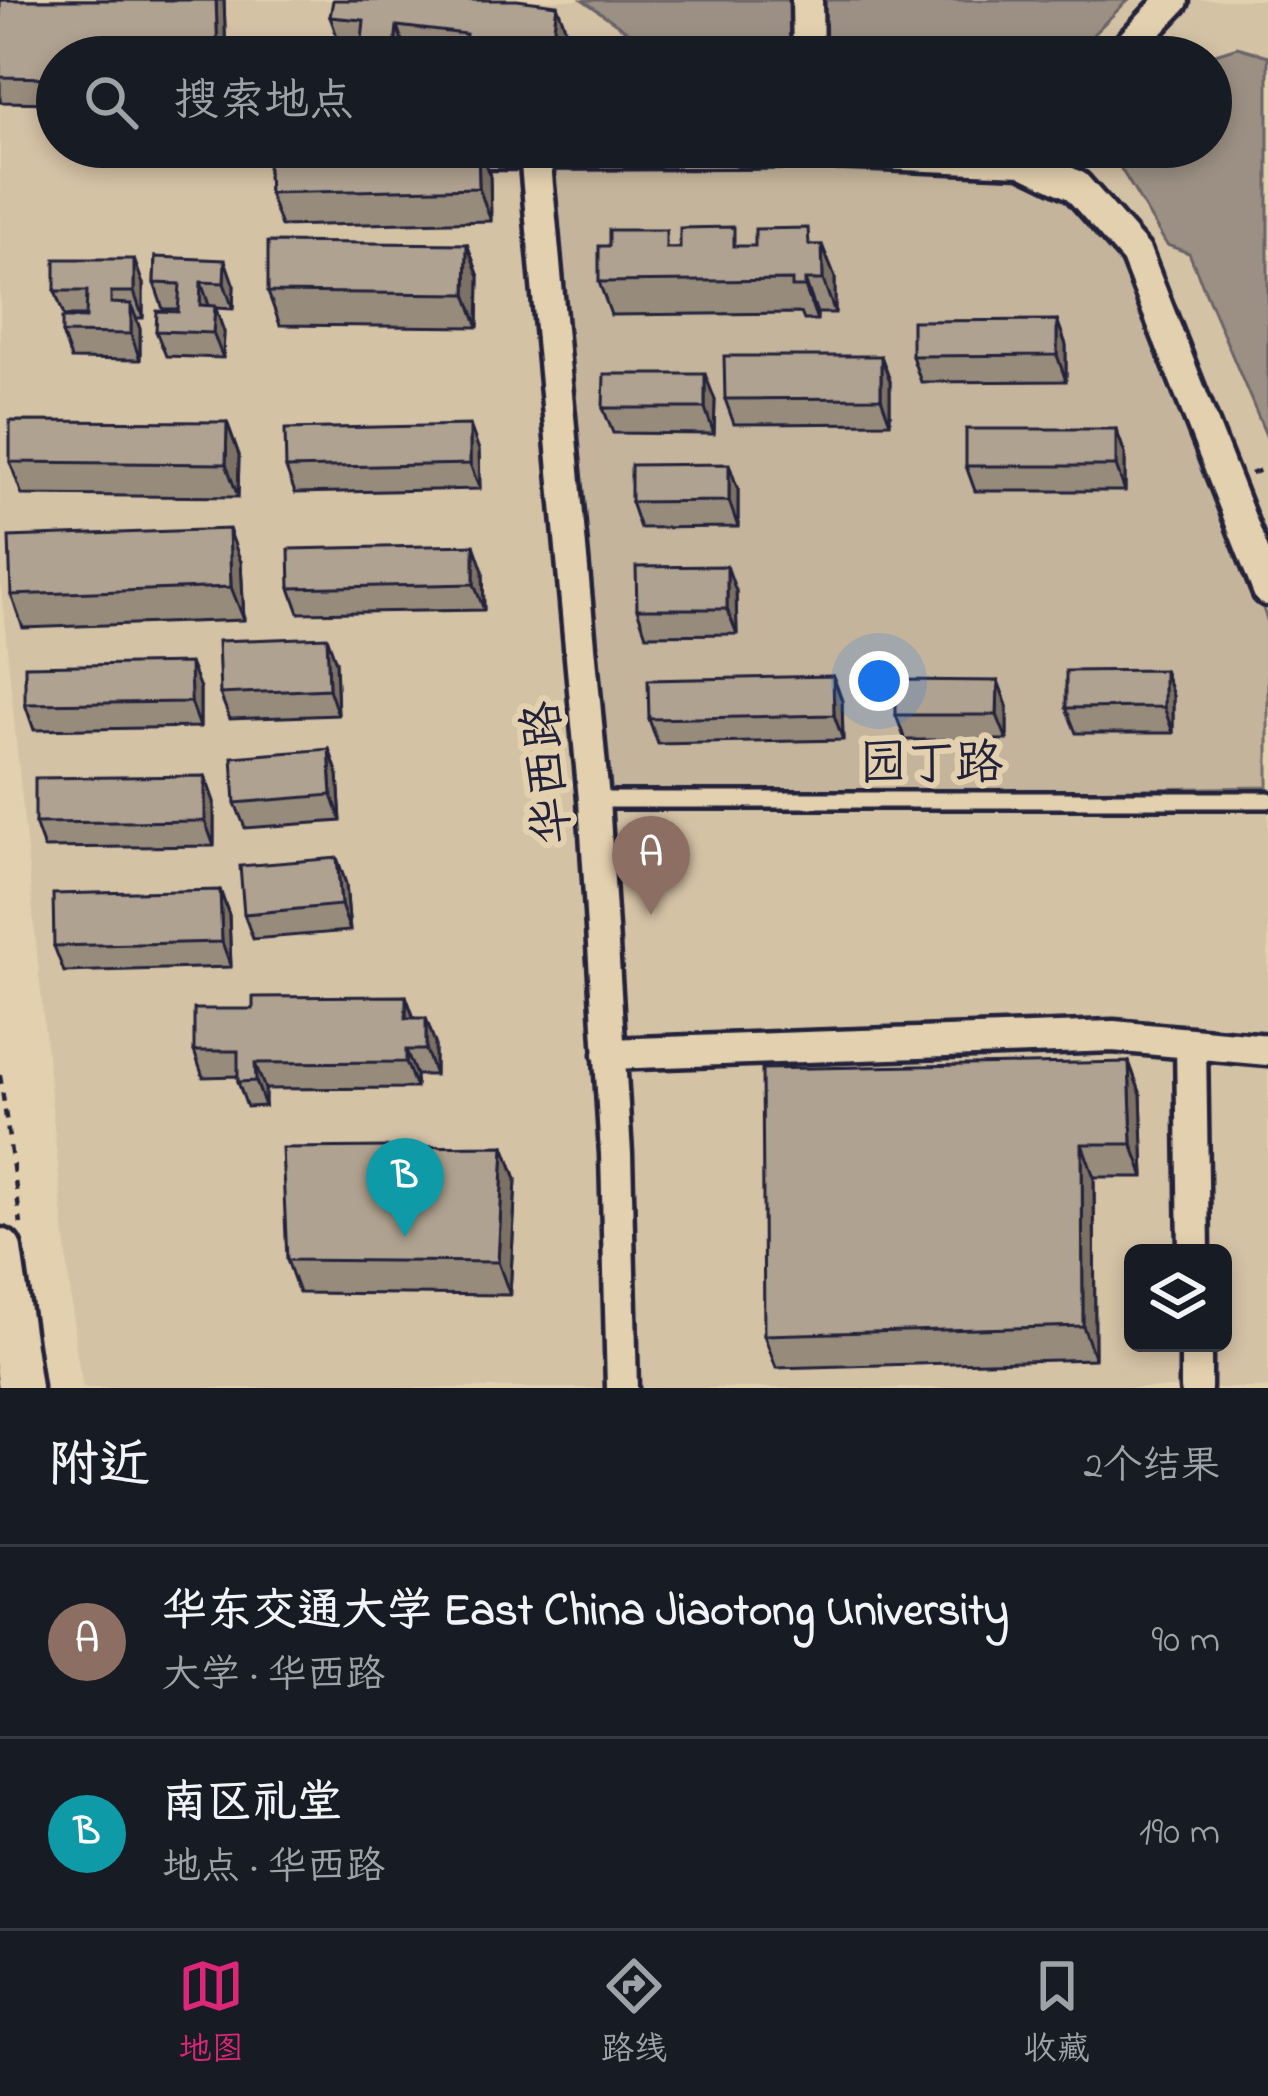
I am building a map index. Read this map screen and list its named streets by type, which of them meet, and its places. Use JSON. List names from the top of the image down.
{
  "streets": {
    "street": ["华西路"],
    "lane": ["园丁路"]
  },
  "crossings": [
    ["园丁路", "华西路"]
  ],
  "page": {
    "search": "搜索地点",
    "pins": ["A", "B"],
    "heading": ["附近", "2个结果"],
    "list": [
      {
        "mark": "A",
        "name": "华东交通大学 East China Jiaotong University",
        "note": "大学 · 华西路",
        "value": "90 m"
      },
      {
        "mark": "B",
        "name": "南区礼堂",
        "note": "地点 · 华西路",
        "value": "190 m"
      }
    ],
    "nav": ["地图", "路线", "收藏"]
  }
}
